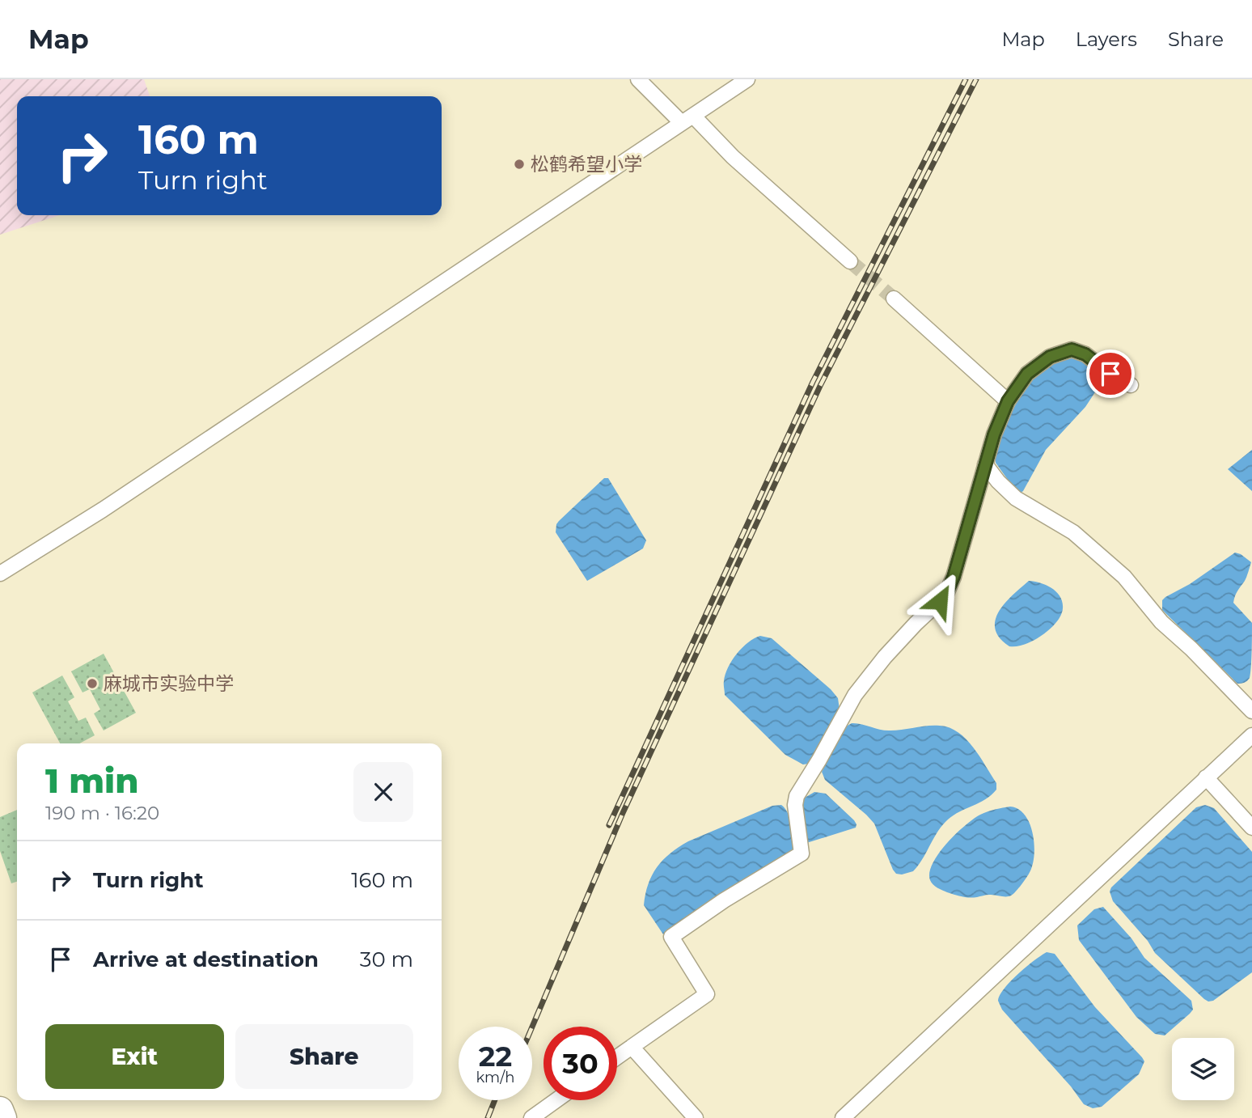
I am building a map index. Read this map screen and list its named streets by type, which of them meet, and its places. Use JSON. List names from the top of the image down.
{
  "places": ["松鹤希望小学", "麻城市实验中学"],
  "page": {
    "header": "Map",
    "nav": ["Map", "Layers", "Share"],
    "turn": ["160 m", "Turn right"],
    "heading": ["1 min", "190 m · 16:20"],
    "list": [
      {
        "name": "Turn right",
        "value": "160 m"
      },
      {
        "name": "Arrive at destination",
        "value": "30 m"
      }
    ],
    "buttons": ["Exit", "Share"],
    "speed": "22 km/h",
    "limit": "30"
  }
}
